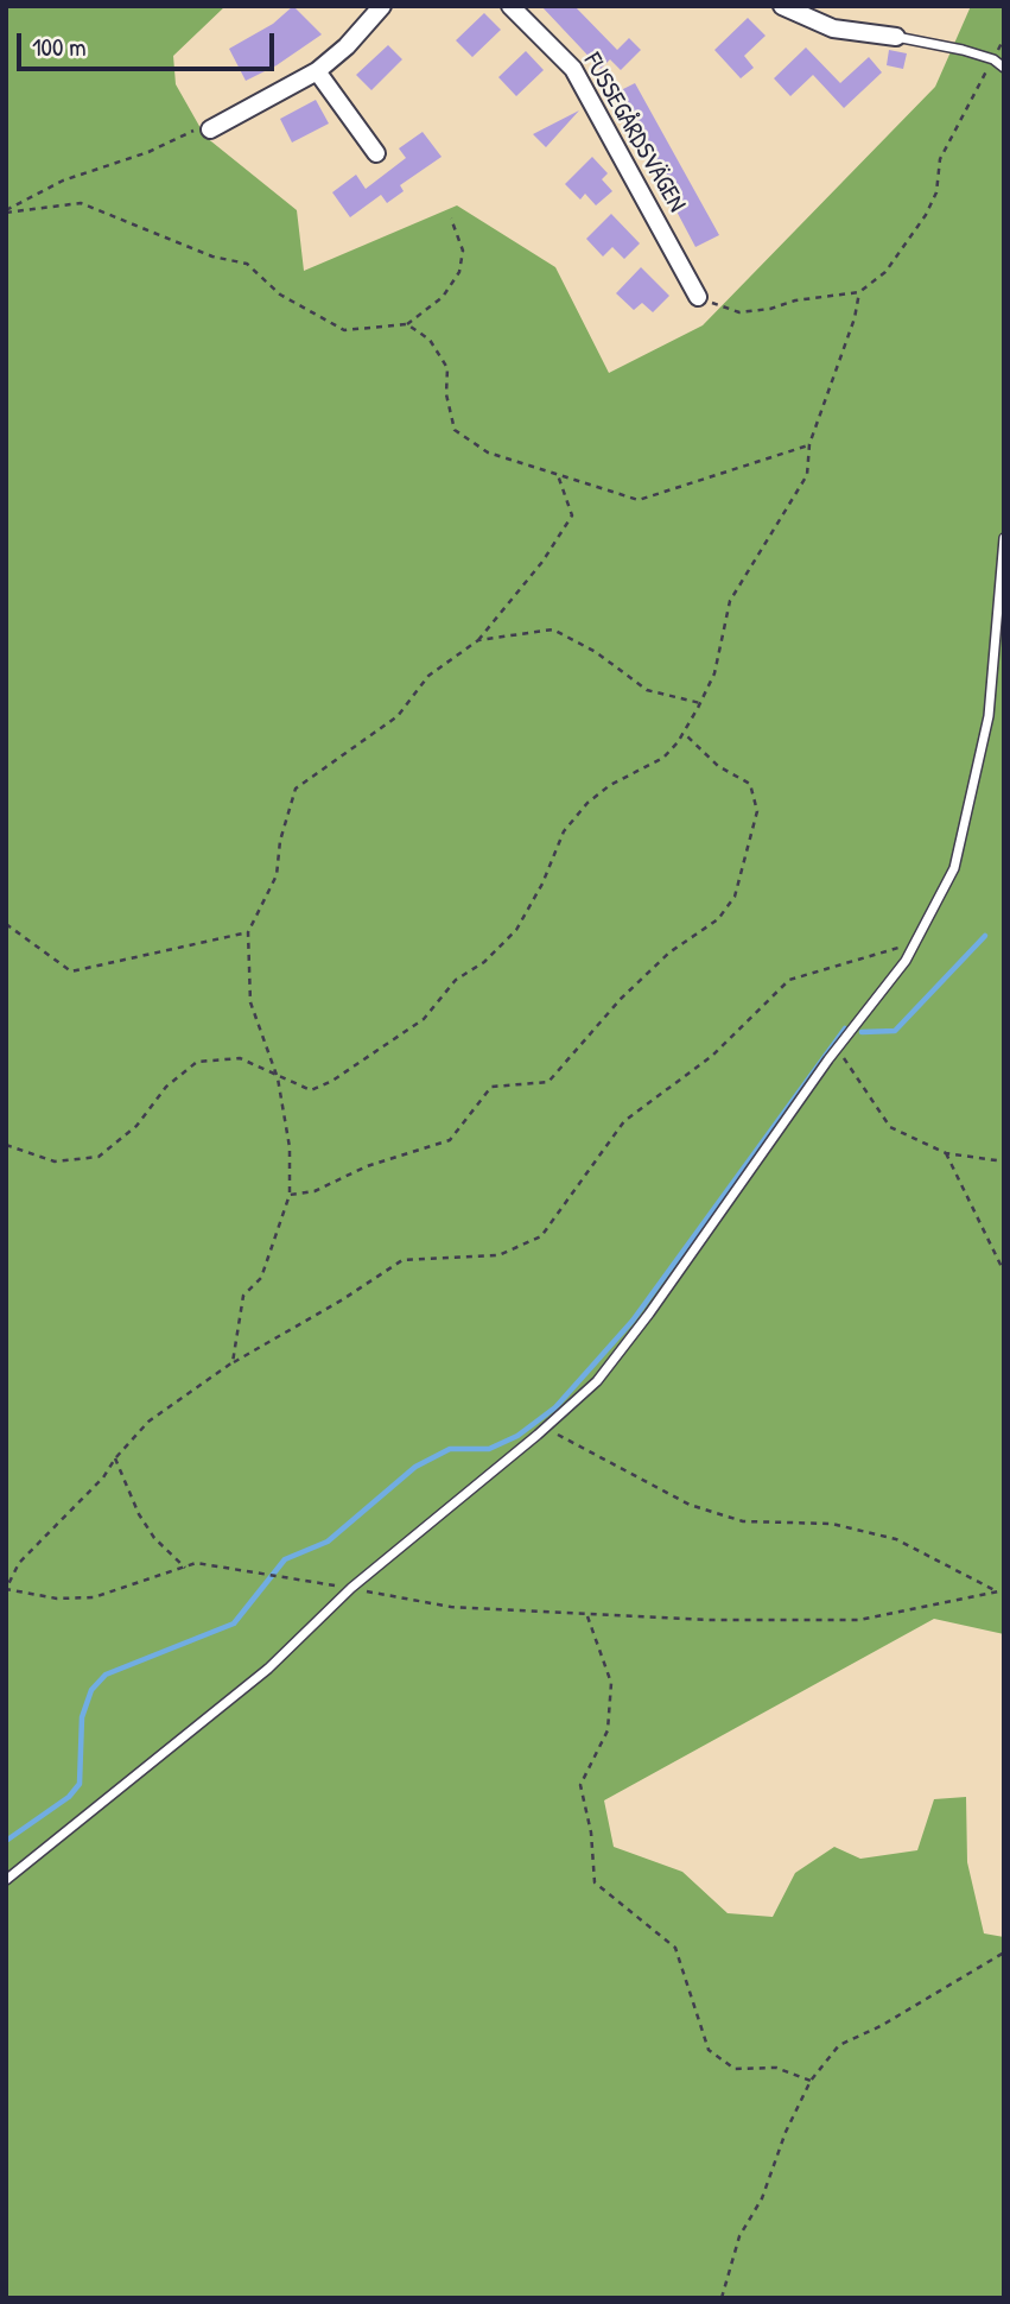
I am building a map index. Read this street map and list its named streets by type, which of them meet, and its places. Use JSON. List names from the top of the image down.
{
  "streets": {
    "street": ["FUSSEGÅRDSVÄGEN"]
  },
  "scale_bar": "100 m"
}
